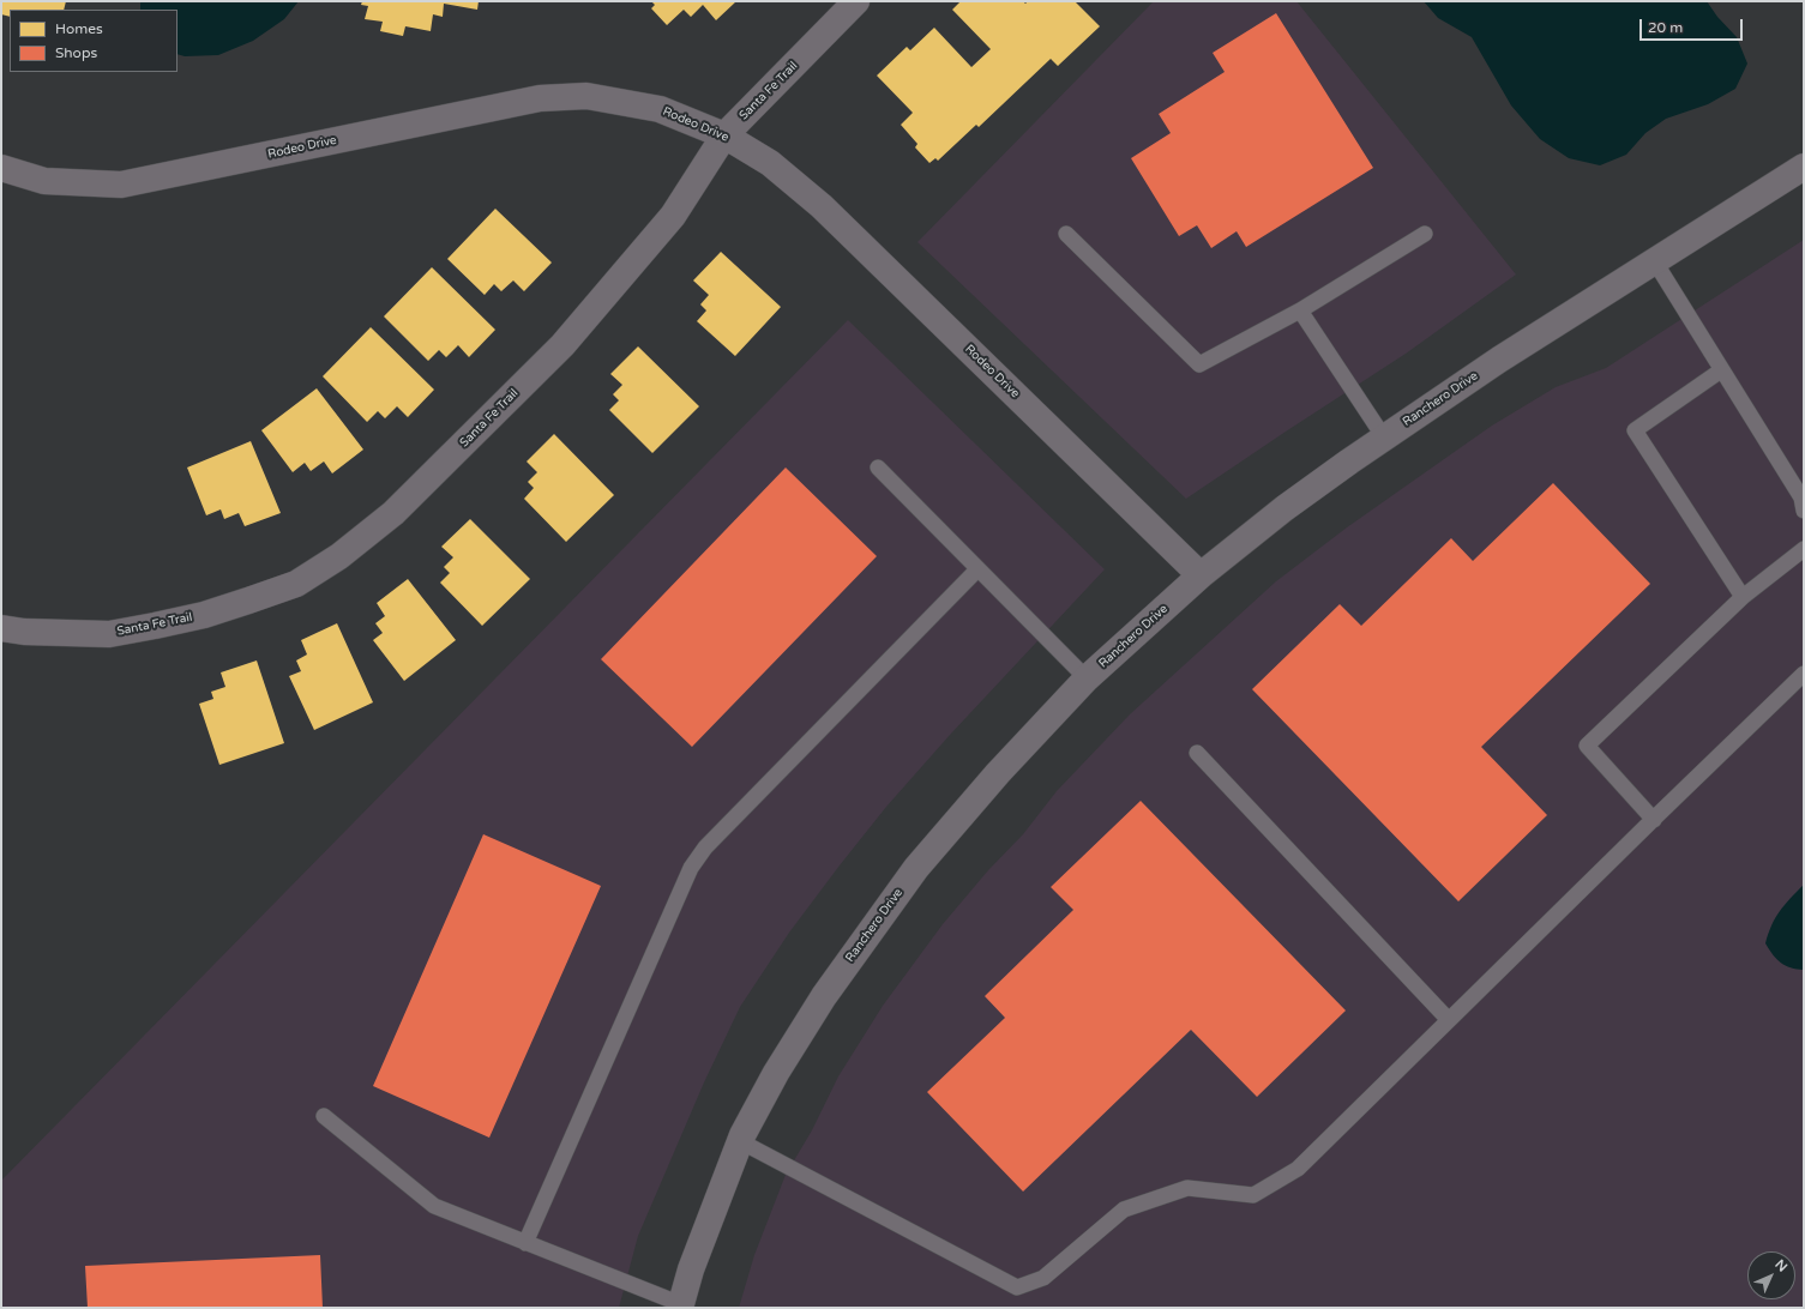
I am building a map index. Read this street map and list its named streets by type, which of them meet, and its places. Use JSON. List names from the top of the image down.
{
  "streets": {
    "street": ["Santa Fe Trail", "Rodeo Drive", "Ranchero Drive"]
  },
  "crossings": [
    ["Santa Fe Trail", "Rodeo Drive"],
    ["Rodeo Drive", "Ranchero Drive"]
  ],
  "legend": ["Homes", "Shops"],
  "scale_bar": "20 m",
  "north": "top right"
}
